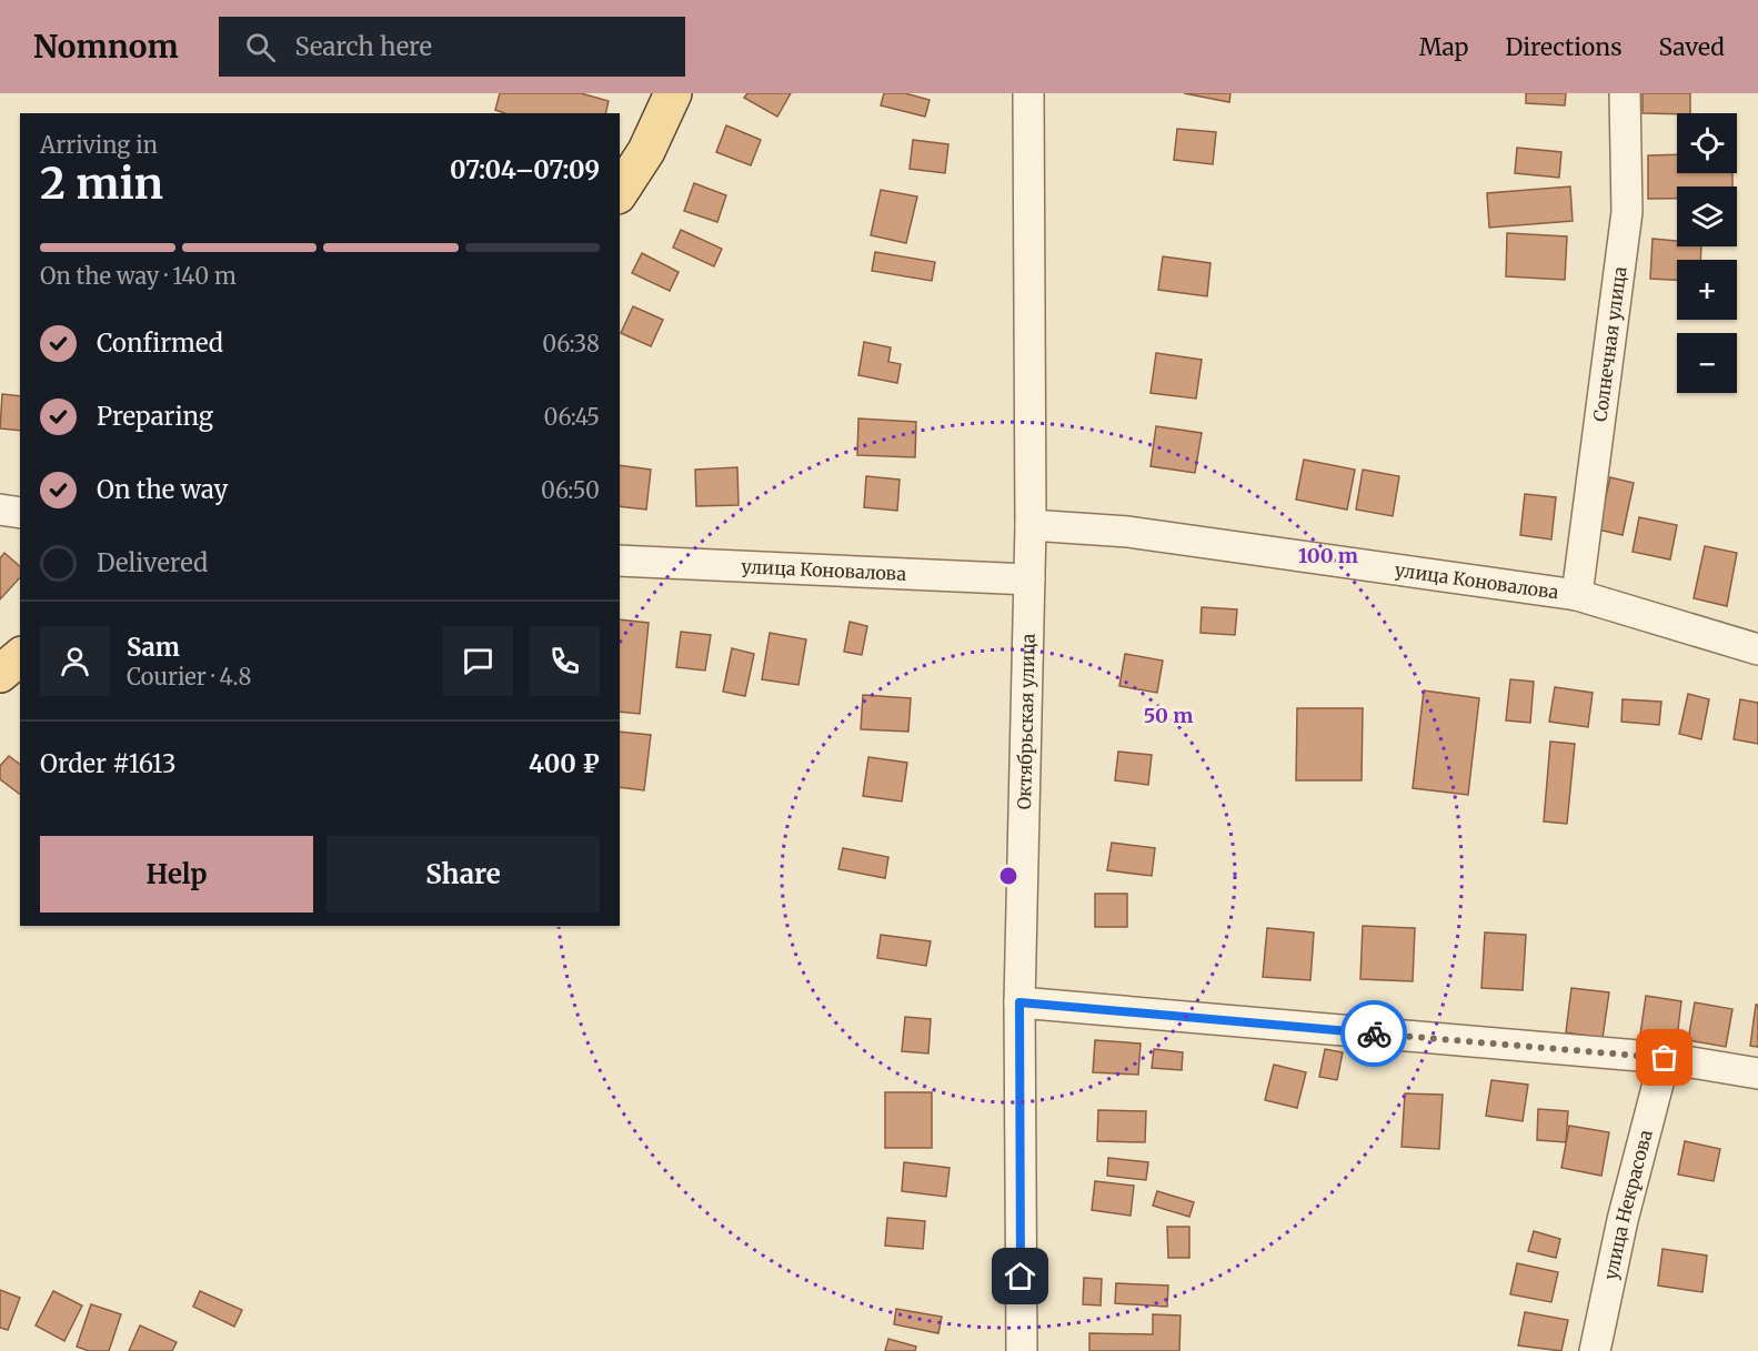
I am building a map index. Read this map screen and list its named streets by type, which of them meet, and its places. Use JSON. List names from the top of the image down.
{
  "streets": {
    "street": [
      "Солнечная улица",
      "улица Коновалова",
      "Октябрьская улица",
      "улица Некрасова"
    ]
  },
  "crossings": [
    ["Солнечная улица", "улица Коновалова"],
    ["улица Коновалова", "Октябрьская улица"]
  ],
  "page": {
    "header": "Nomnom",
    "search": "Search here",
    "nav": ["Map", "Directions", "Saved"],
    "map_buttons": ["+", "−"],
    "heading": ["2 min", "Arriving in", "07:04–07:09"],
    "panel": [
      "Sam",
      "Courier · 4.8",
      "Order #1613",
      "400 ₽"
    ],
    "bar": "On the way · 140 m",
    "list": [
      ["Confirmed", "06:38"],
      ["Preparing", "06:45"],
      ["On the way", "06:50"],
      "Delivered"
    ],
    "buttons": ["Help", "Share"]
  },
  "rings": ["100 m", "50 m"]
}
